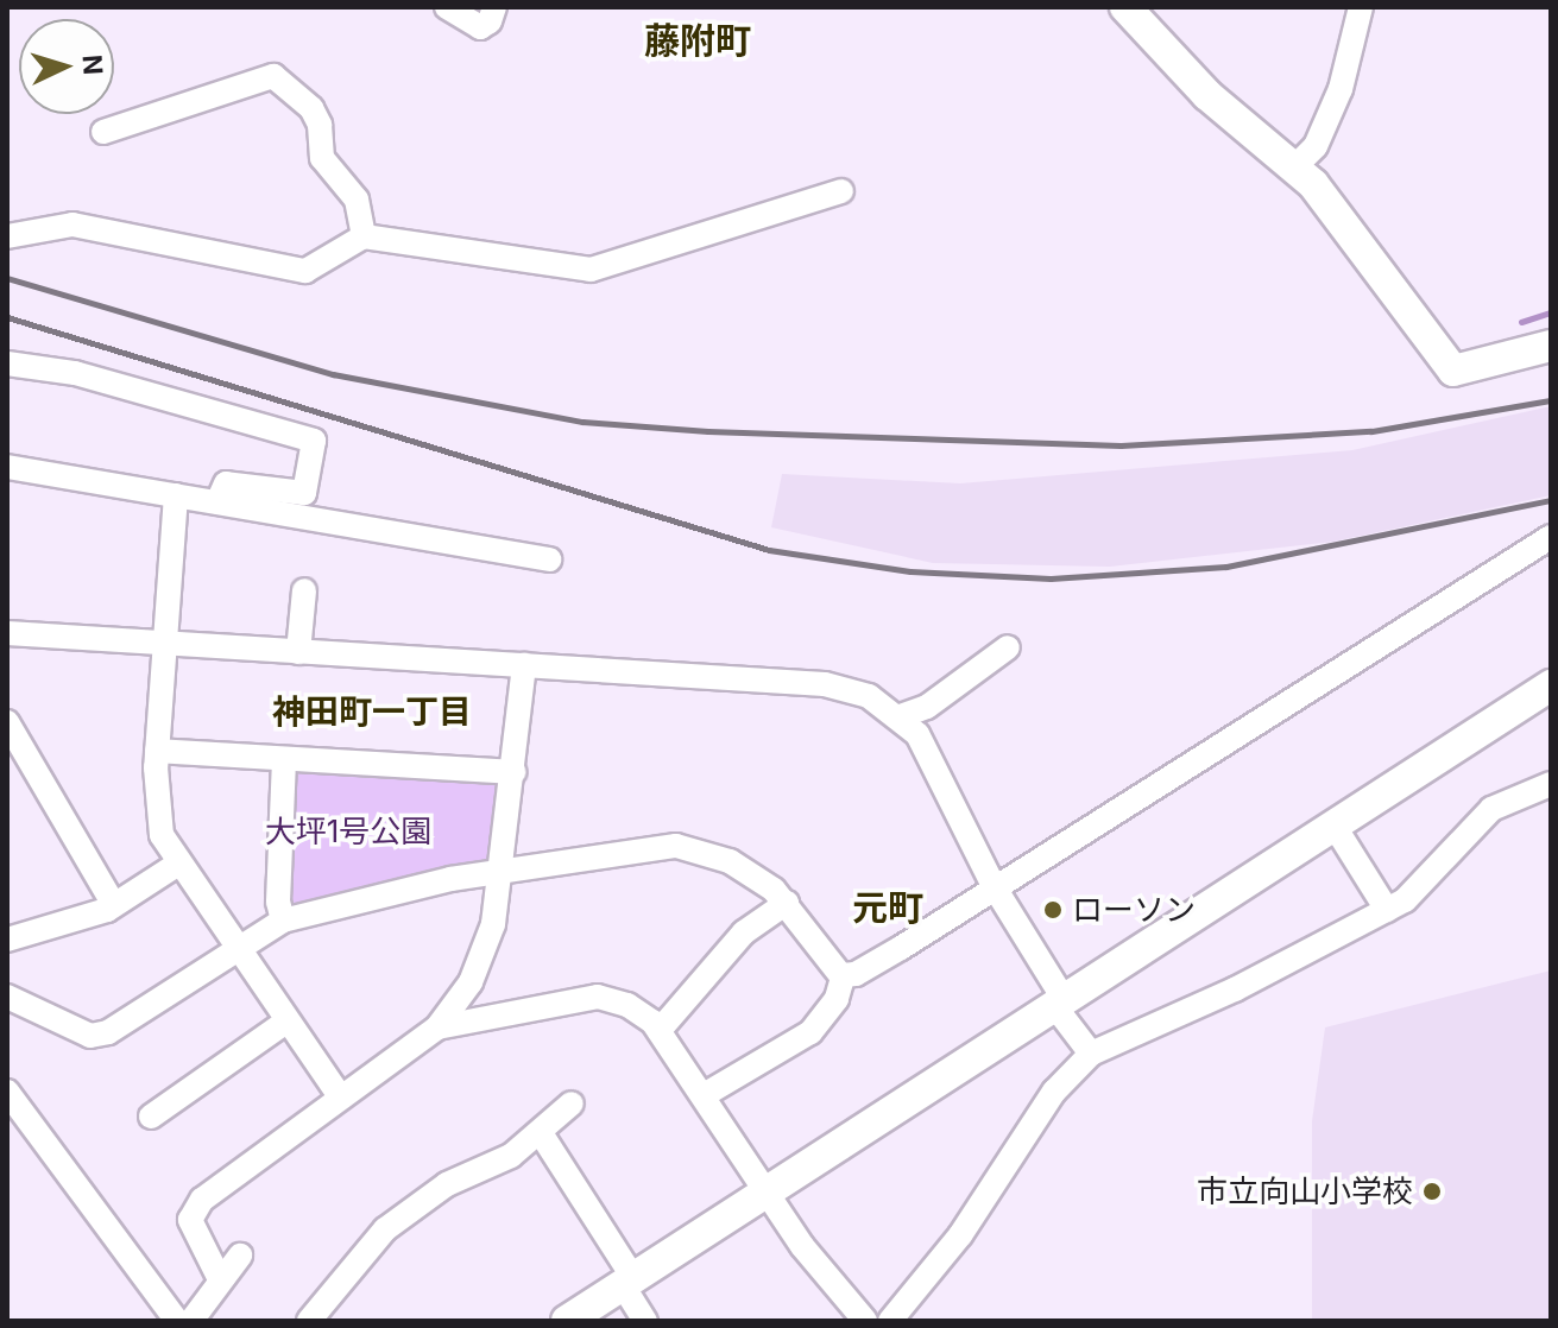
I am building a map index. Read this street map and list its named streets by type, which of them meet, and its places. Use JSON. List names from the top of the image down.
{
  "districts": ["藤附町", "神田町一丁目", "元町"],
  "parks": ["大坪1号公園"],
  "places": ["ローソン", "市立向山小学校"],
  "north": "right"
}
